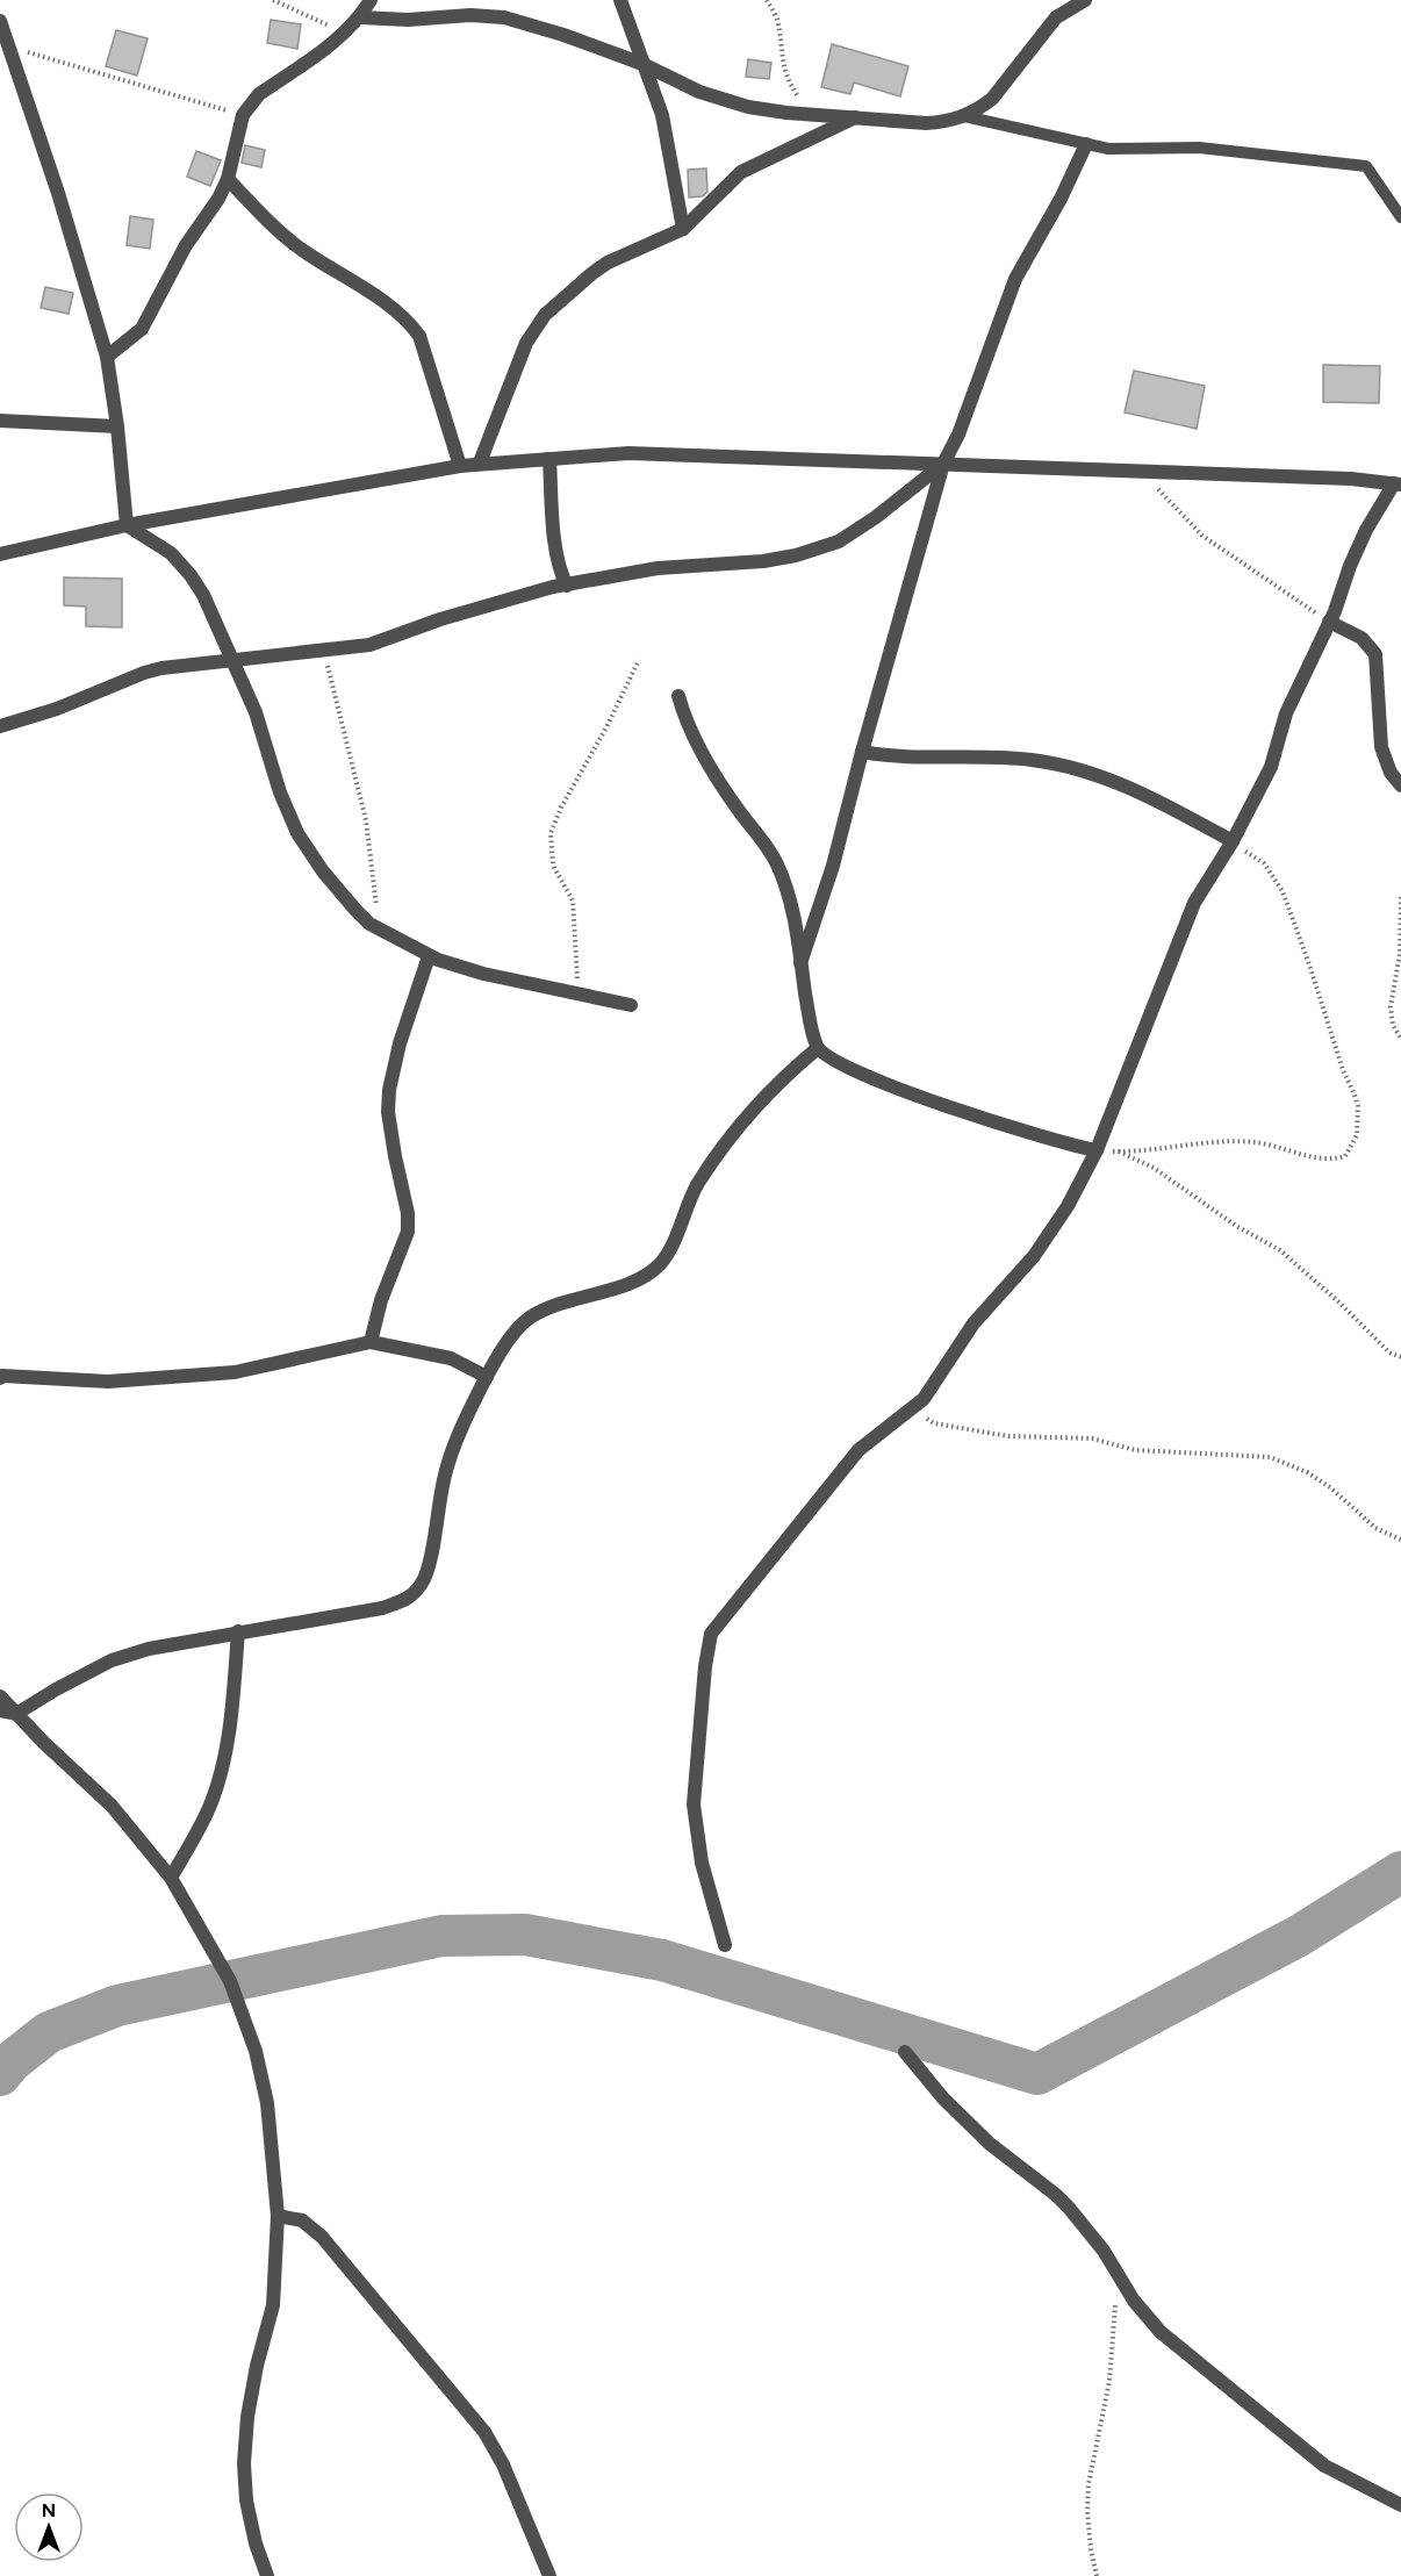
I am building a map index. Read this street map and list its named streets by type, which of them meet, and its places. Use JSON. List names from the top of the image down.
{
  "north": "top"
}
